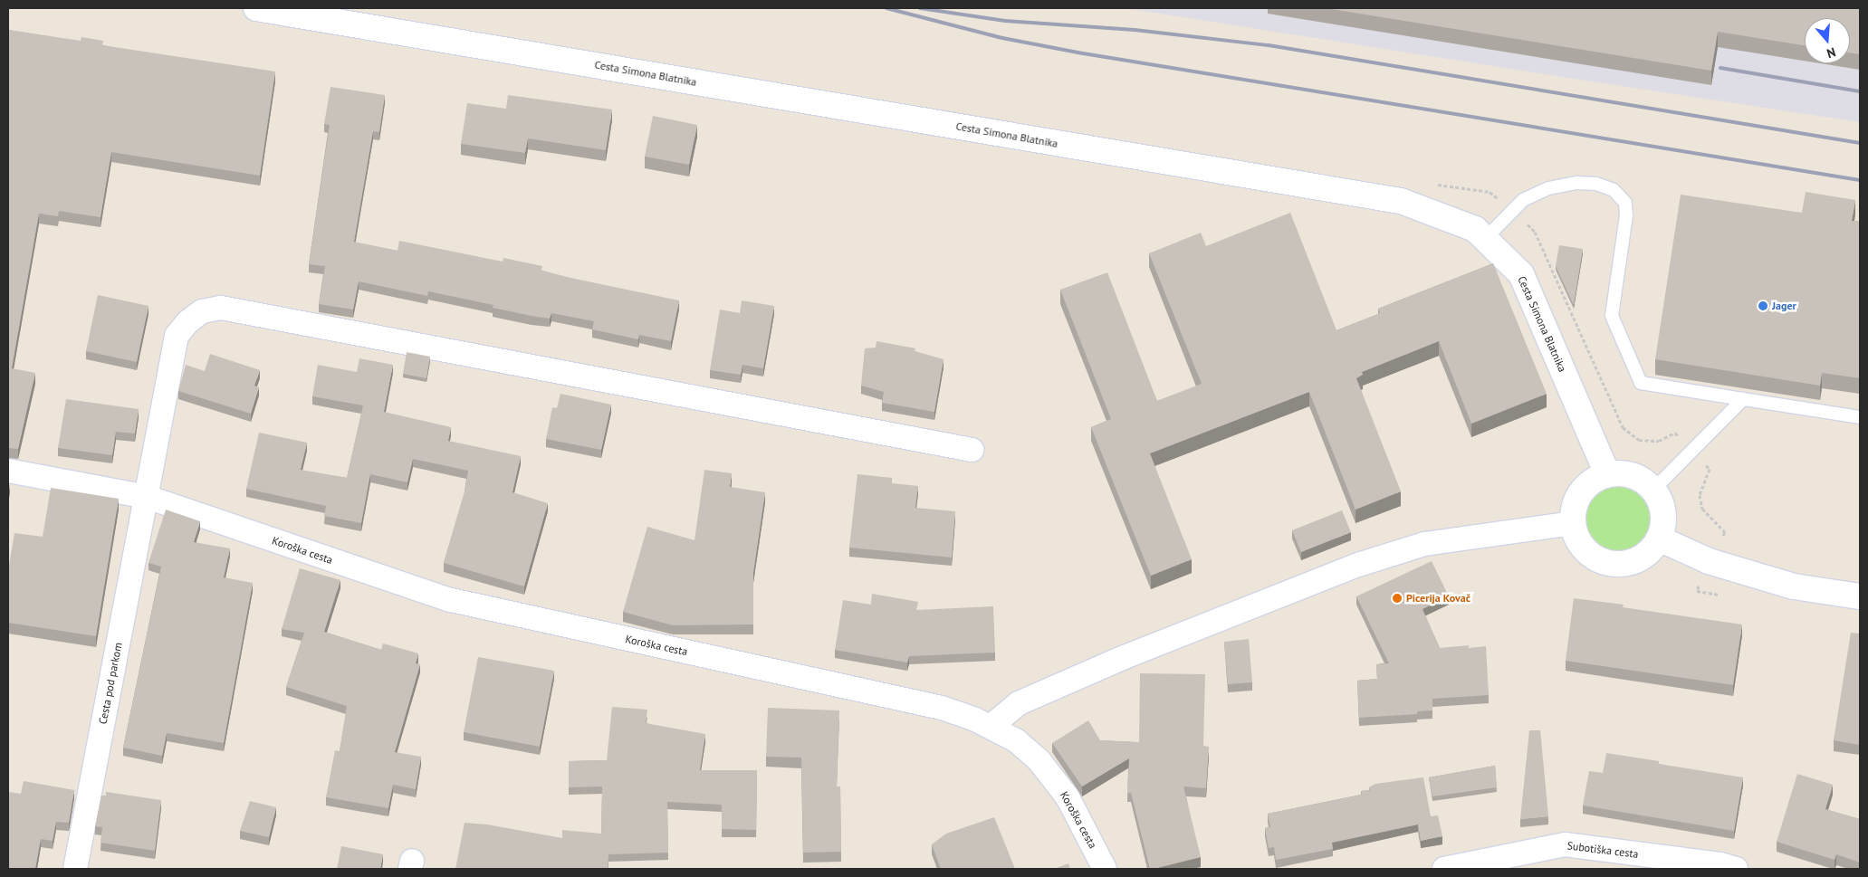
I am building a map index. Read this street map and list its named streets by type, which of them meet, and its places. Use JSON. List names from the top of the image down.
{
  "streets": {
    "street": [
      "Cesta Simona Blatnika",
      "Koroška cesta",
      "Cesta pod parkom",
      "Subotiška cesta"
    ]
  },
  "crossings": [
    ["Koroška cesta", "Cesta pod parkom"]
  ],
  "places": ["Jager", "Picerija Kovač"],
  "north": "bottom"
}
